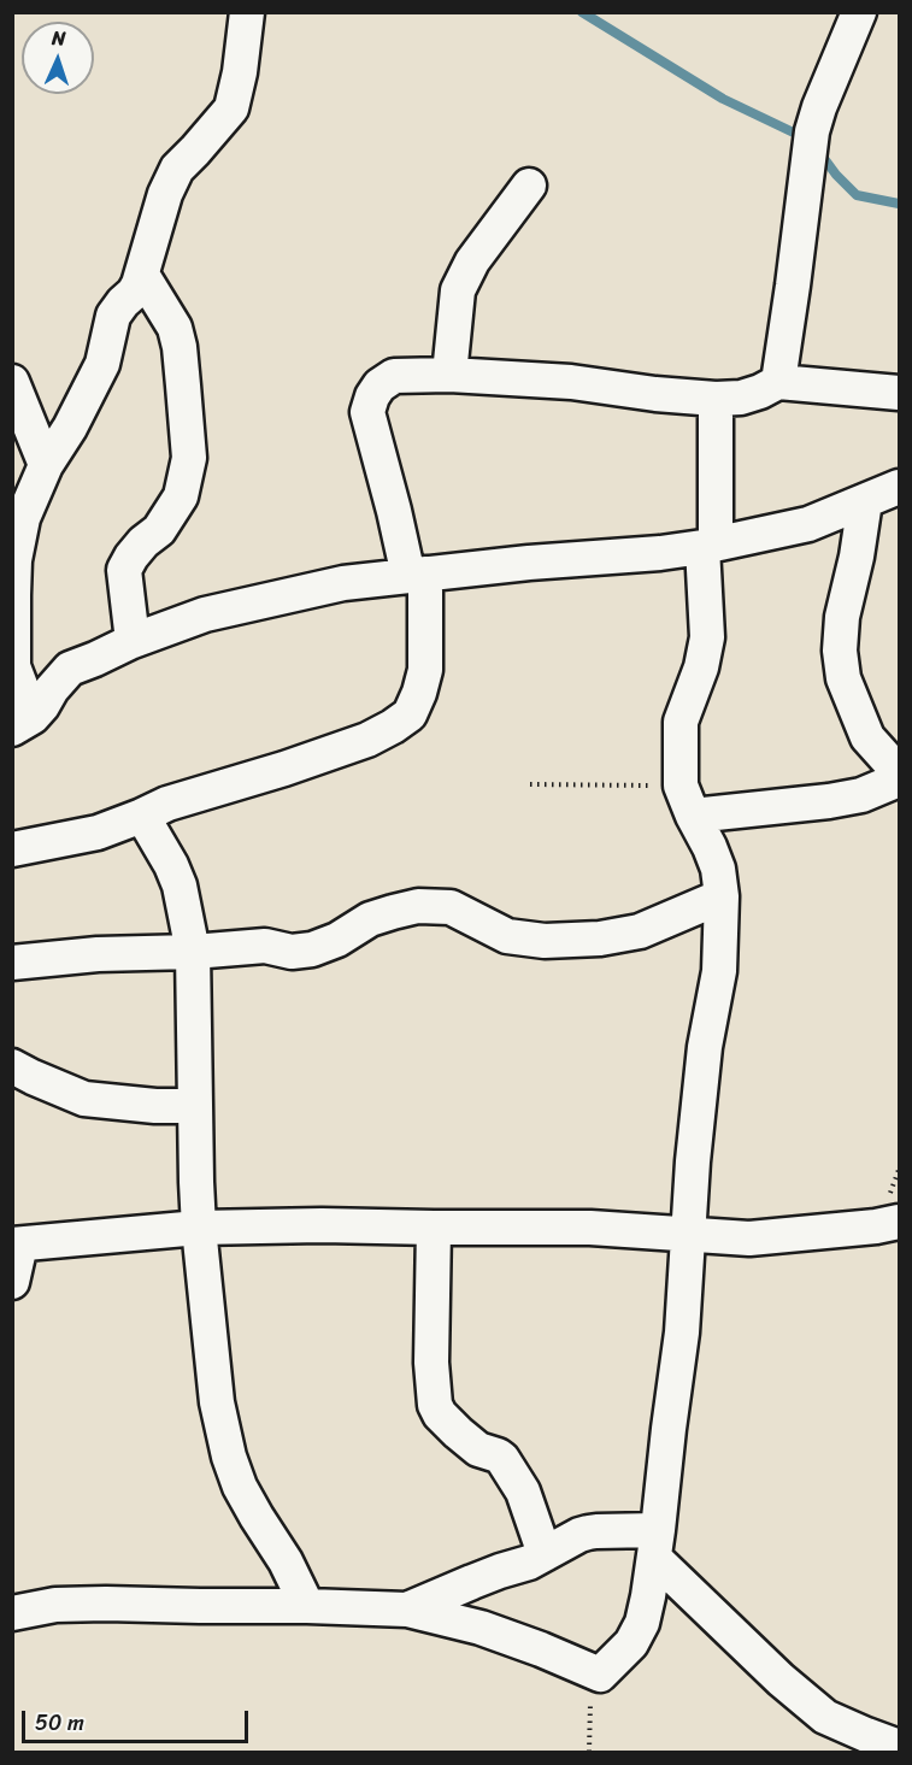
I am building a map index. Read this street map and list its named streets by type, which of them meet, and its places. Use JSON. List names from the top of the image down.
{
  "scale_bar": "50 m",
  "north": "top"
}
